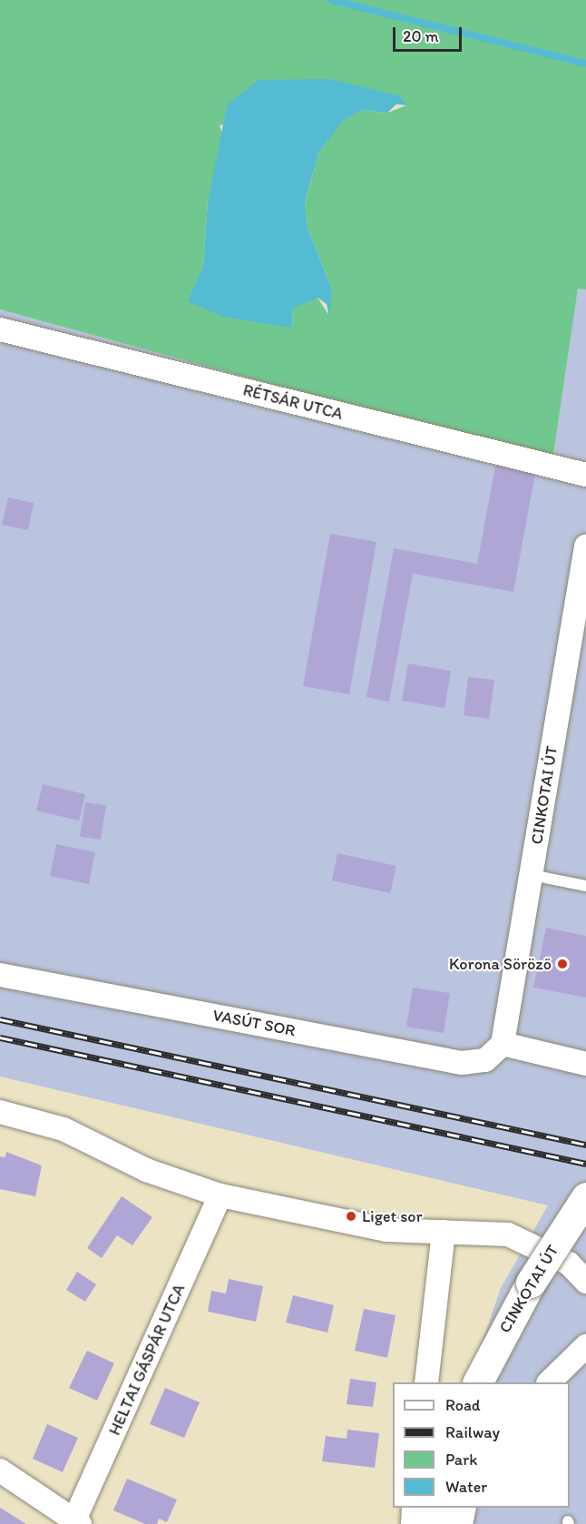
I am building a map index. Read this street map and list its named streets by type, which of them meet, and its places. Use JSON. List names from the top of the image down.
{
  "streets": {
    "main road": ["CINKOTAI ÚT"],
    "street": ["RÉTSÁR UTCA", "VASÚT SOR", "HELTAI GÁSPÁR UTCA"]
  },
  "crossings": [
    ["CINKOTAI ÚT", "VASÚT SOR"]
  ],
  "places": ["Korona Söröző", "Liget sor"],
  "legend": [
    "Road",
    "Railway",
    "Park",
    "Water"
  ],
  "scale_bar": "20 m"
}
